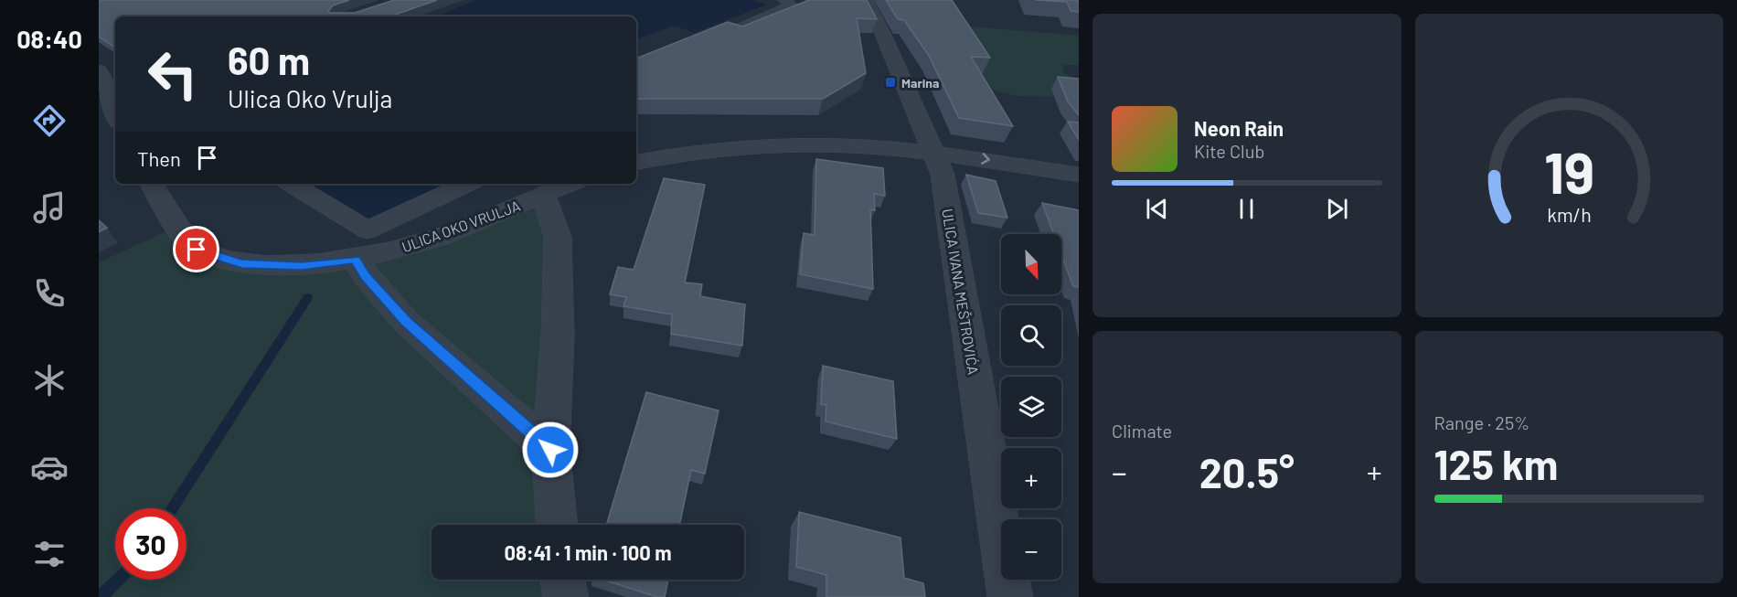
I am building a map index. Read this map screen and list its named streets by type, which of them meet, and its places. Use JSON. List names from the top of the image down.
{
  "streets": {
    "street": ["ULICA OKO VRULJA", "ULICA IVANA MEŠTROVIĆA"]
  },
  "places": {
    "transit": ["Marina"]
  },
  "north": "bottom right",
  "page": {
    "tabs": "08:40",
    "turn": ["60 m", "Ulica Oko Vrulja"],
    "song": ["Neon Rain", "Kite Club"],
    "then": "Then",
    "map_buttons": ["+", "−"],
    "tile": [
      "Climate",
      ["Range · 25%", "125 km"]
    ],
    "heat": ["−", "20.5°", "+"],
    "limit": "30",
    "trip": "08:41 · 1 min · 100 m",
    "gauge": ["19", "km/h"]
  }
}
